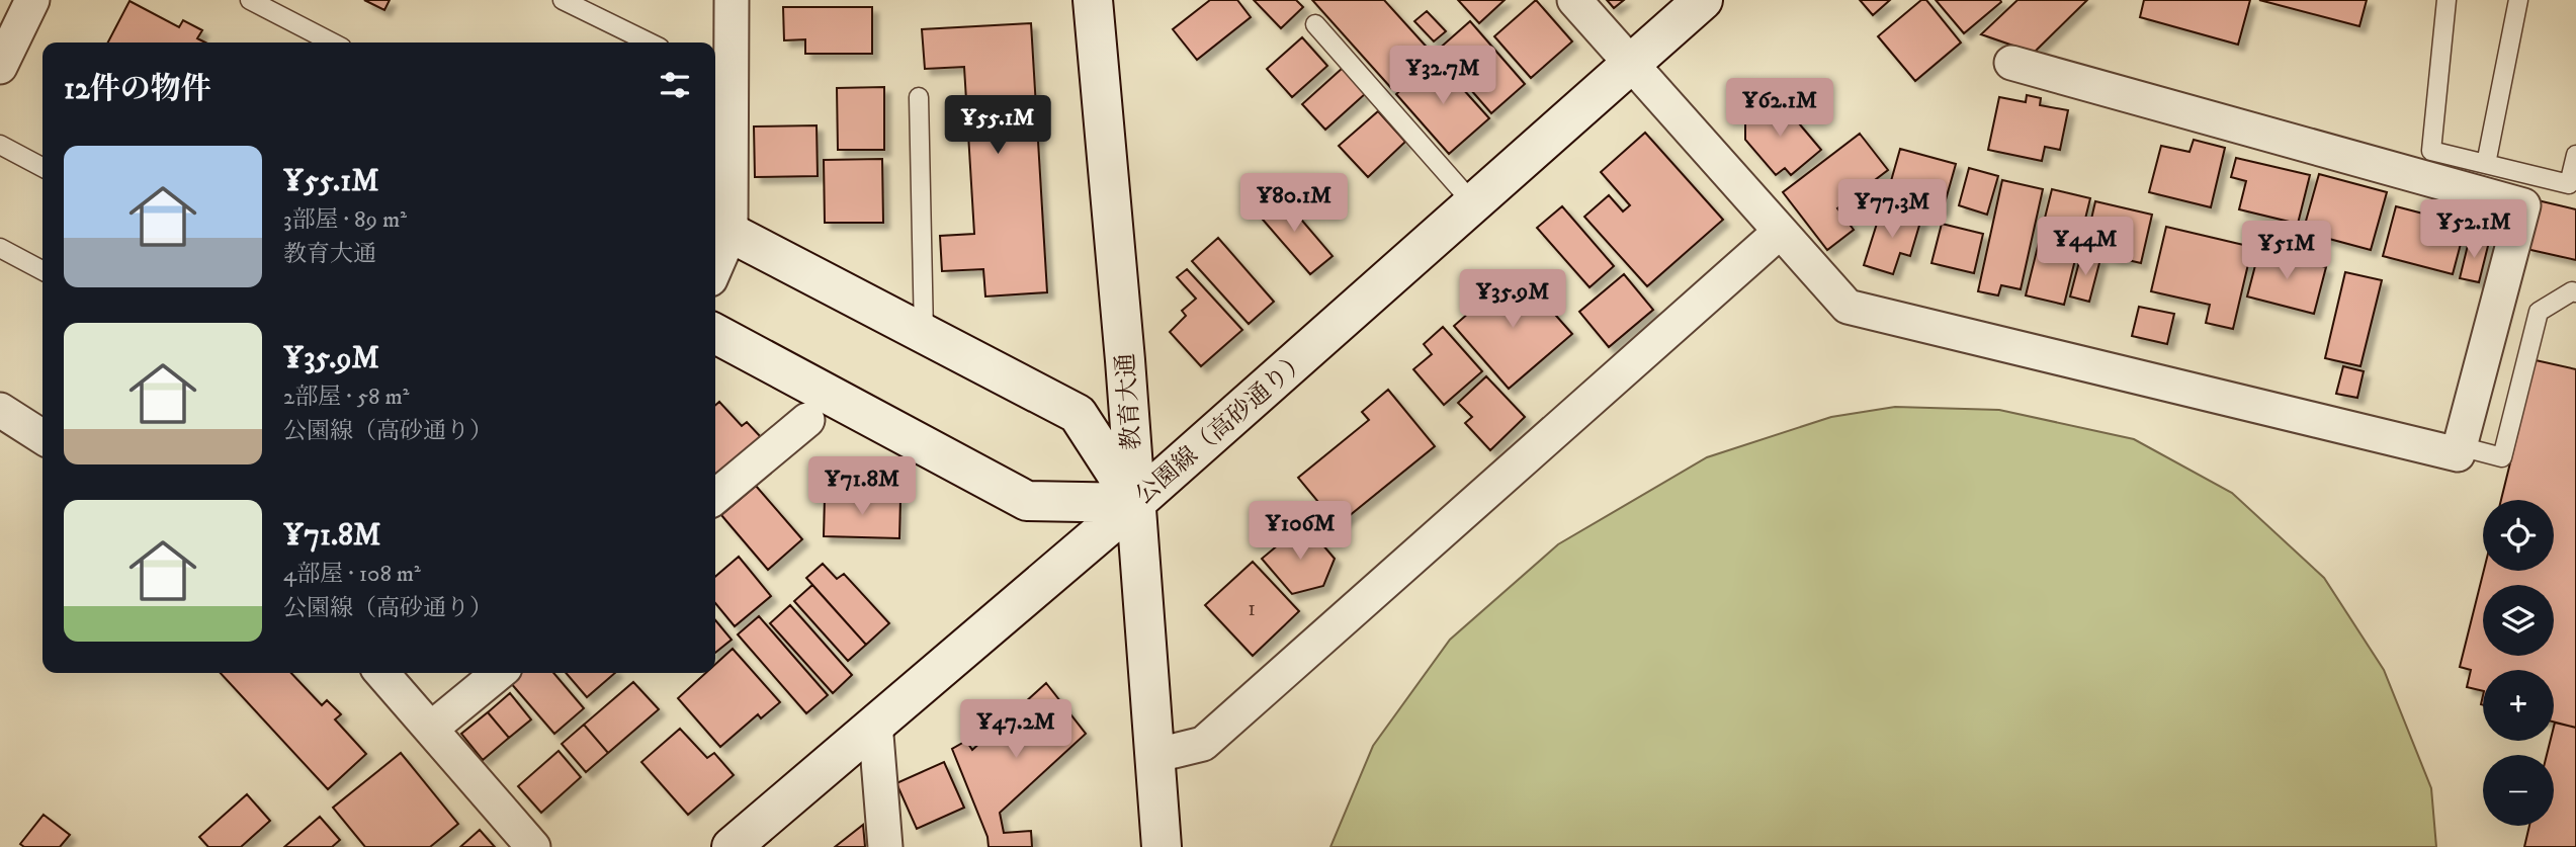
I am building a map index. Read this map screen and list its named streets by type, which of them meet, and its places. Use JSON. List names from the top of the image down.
{
  "streets": {
    "street": ["教育大通", "公園線（高砂通り）"]
  },
  "crossings": [
    ["教育大通", "公園線（高砂通り）"]
  ],
  "house_numbers": ["1"],
  "page": {
    "heading": "12件の物件",
    "price": [
      "¥32.7M",
      "¥62.1M",
      "¥55.1M",
      "¥80.1M",
      "¥77.3M",
      "¥52.1M",
      "¥44M",
      "¥51M",
      "¥35.9M",
      "¥71.8M",
      "¥106M",
      "¥47.2M"
    ],
    "list": [
      {
        "name": "¥55.1M",
        "note": "3部屋 · 89 m² · 教育大通"
      },
      {
        "name": "¥35.9M",
        "note": "2部屋 · 58 m² · 公園線（高砂通り）"
      },
      {
        "name": "¥71.8M",
        "note": "4部屋 · 108 m² · 公園線（高砂通り）"
      }
    ],
    "map_buttons": ["+", "−"]
  }
}
